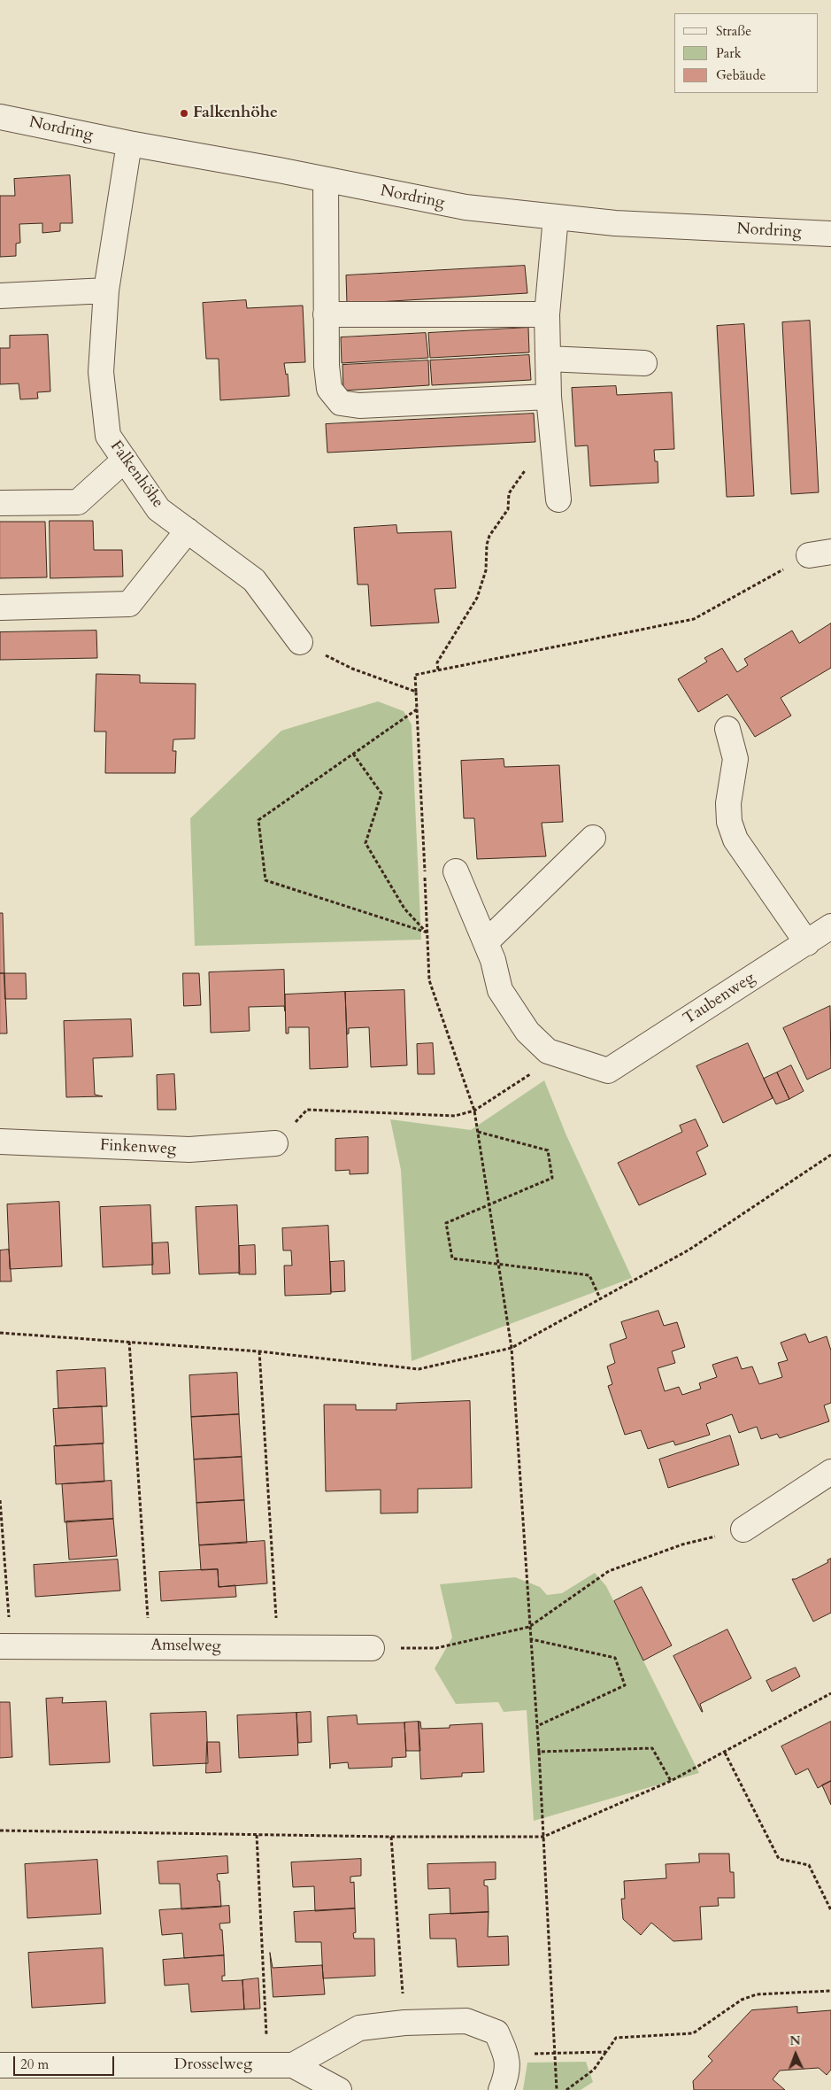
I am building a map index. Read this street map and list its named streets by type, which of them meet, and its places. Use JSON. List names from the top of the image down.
{
  "streets": {
    "street": [
      "Nordring",
      "Falkenhöhe",
      "Taubenweg",
      "Finkenweg",
      "Amselweg",
      "Drosselweg"
    ]
  },
  "crossings": [
    ["Nordring", "Falkenhöhe"]
  ],
  "places": ["Falkenhöhe"],
  "legend": ["Straße", "Park", "Gebäude"],
  "scale_bar": "20 m",
  "north": "top"
}
